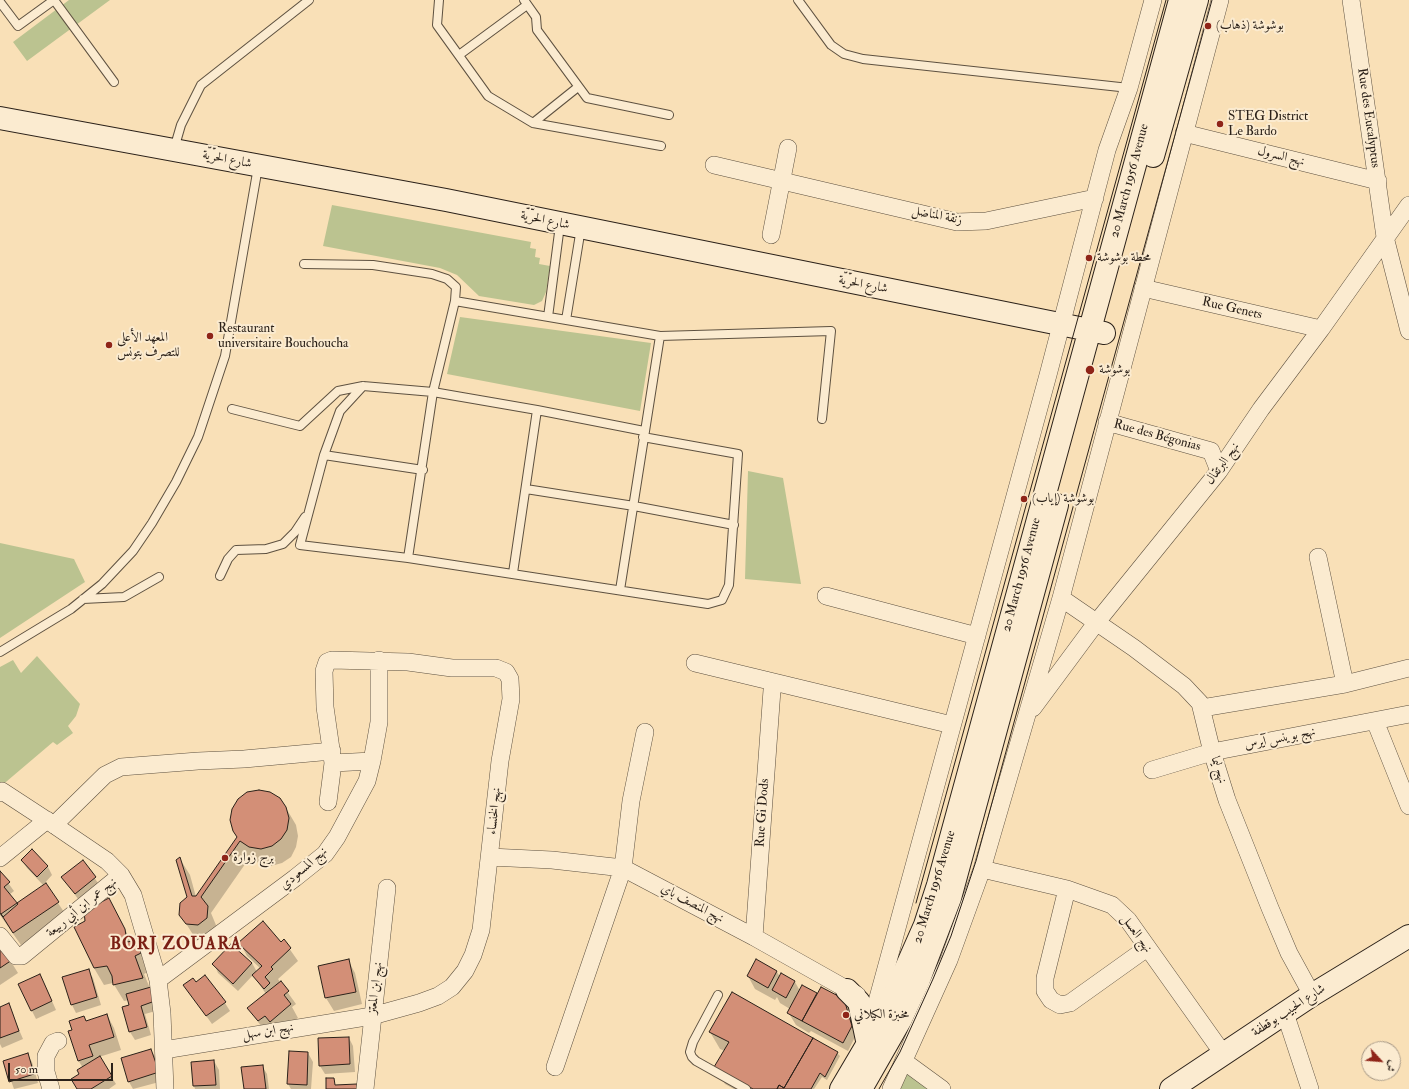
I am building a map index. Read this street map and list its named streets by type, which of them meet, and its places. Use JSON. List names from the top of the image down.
{
  "streets": {
    "main road": ["شارع الحرّيّة", "20 March 1956 Avenue", "شارع الحبيب بوقطفة"],
    "street": [
      "Rue des Eucalyptus",
      "نهج السرول",
      "زنقة المناضل",
      "Rue Genets",
      "Rue des Bégonias",
      "نهج البرتقال",
      "نهج بوينس آيرس",
      "نهج ليما",
      "نهج الخنساء",
      "Rue Gi Dods",
      "نهج المسعودي",
      "نهج المنصف باي",
      "نهج عمر ابن أبي ربيعة",
      "نهج العسل",
      "نهج ابن المعتز",
      "نهج ابن سهل"
    ]
  },
  "crossings": [
    ["Rue des Eucalyptus", "نهج السرول"],
    ["Rue des Eucalyptus", "نهج البرتقال"],
    ["شارع الحرّيّة", "20 March 1956 Avenue"],
    ["20 March 1956 Avenue", "زنقة المناضل"],
    ["20 March 1956 Avenue", "نهج المنصف باي"],
    ["Rue Genets", "نهج البرتقال"],
    ["Rue des Bégonias", "نهج البرتقال"],
    ["نهج البرتقال", "نهج ليما"],
    ["نهج بوينس آيرس", "نهج ليما"],
    ["نهج ليما", "شارع الحبيب بوقطفة"],
    ["نهج الخنساء", "نهج المسعودي"],
    ["نهج الخنساء", "نهج المنصف باي"],
    ["نهج الخنساء", "نهج ابن المعتز"],
    ["نهج الخنساء", "نهج ابن سهل"],
    ["Rue Gi Dods", "نهج المنصف باي"],
    ["نهج المسعودي", "نهج عمر ابن أبي ربيعة"],
    ["نهج عمر ابن أبي ربيعة", "نهج ابن سهل"],
    ["نهج العسل", "شارع الحبيب بوقطفة"],
    ["نهج ابن المعتز", "نهج ابن سهل"]
  ],
  "districts": ["BORJ ZOUARA"],
  "places": [
    "بوشوشة (ذهاب)",
    "STEG District Le Bardo",
    "محطة بوشوشة",
    "Restaurant universitaire Bouchoucha",
    "المعهد الأعلى للتصرف بتونس",
    "بوشوشة",
    "بوشوشة (إياب)",
    "برج زوارة",
    "مخبزة الكيلاني"
  ],
  "scale_bar": "50 m",
  "north": "bottom right"
}
